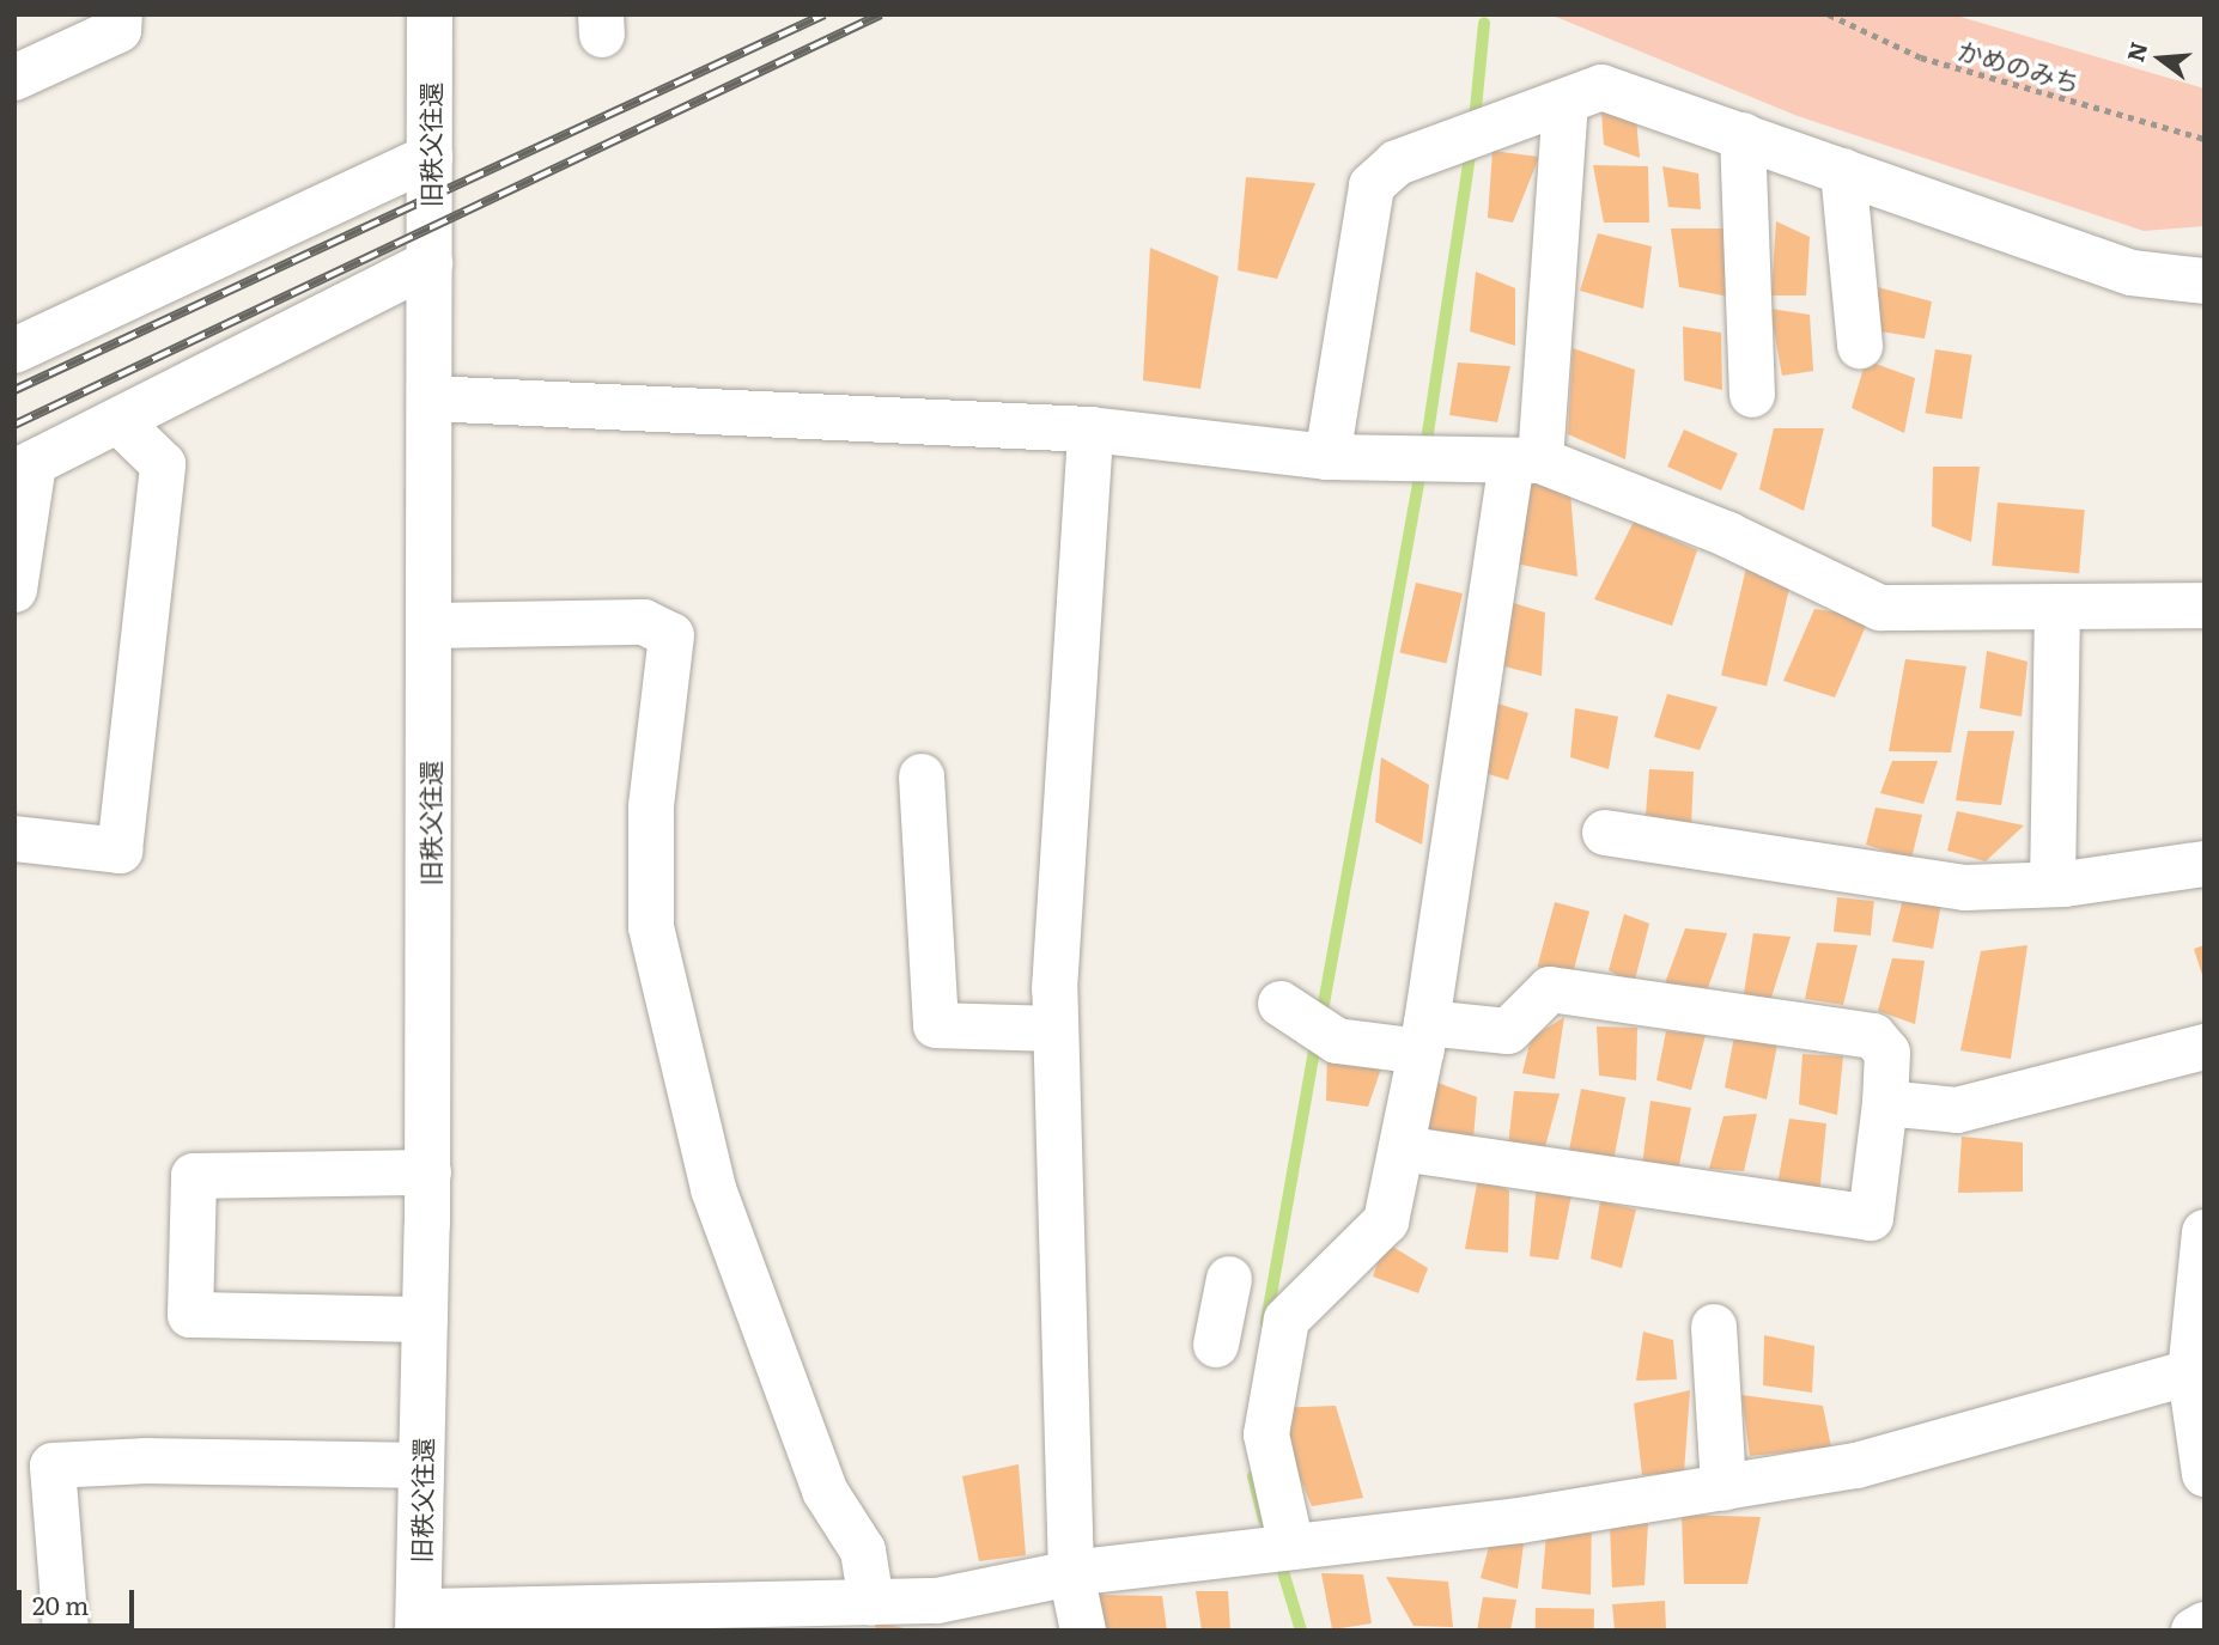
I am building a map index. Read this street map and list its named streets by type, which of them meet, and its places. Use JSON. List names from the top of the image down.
{
  "streets": {
    "street": ["旧秩父往還"],
    "path": ["かめのみち"]
  },
  "scale_bar": "20 m",
  "north": "left"
}
